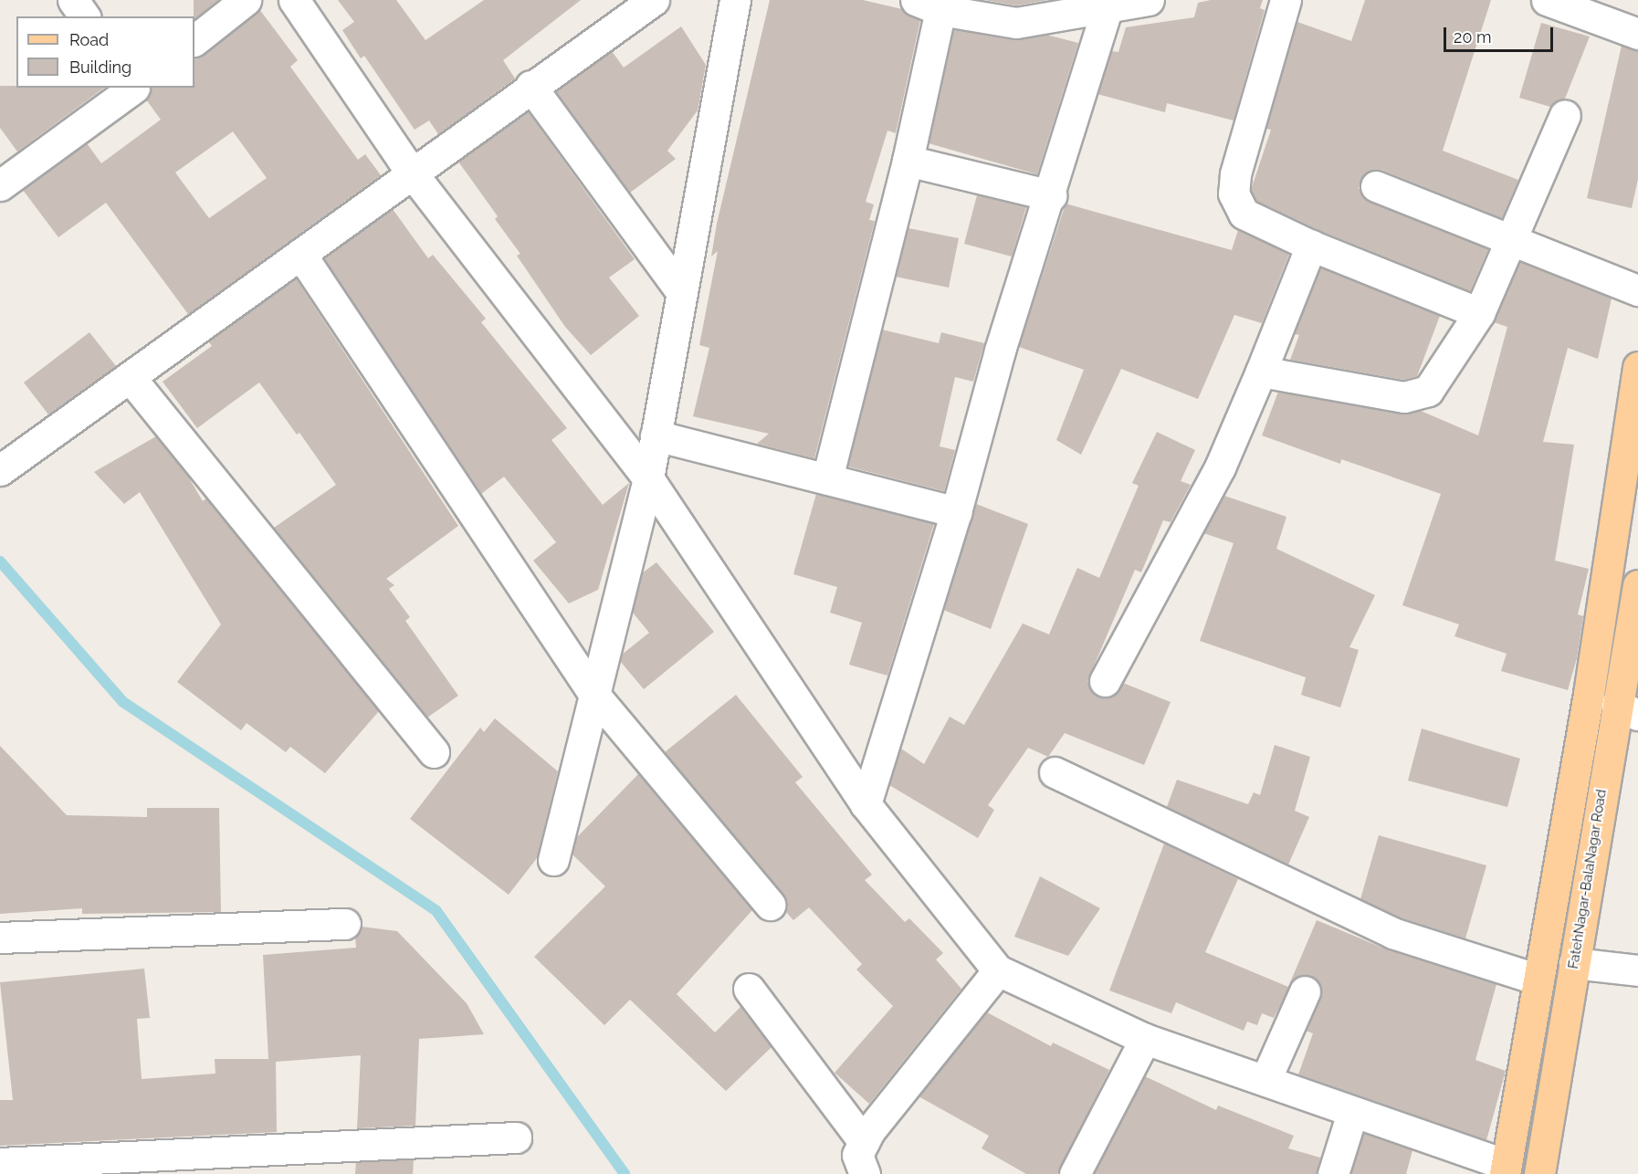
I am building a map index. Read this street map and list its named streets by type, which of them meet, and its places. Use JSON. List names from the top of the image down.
{
  "streets": {
    "main road": ["FatehNagar-BalaNagar Road"]
  },
  "legend": ["Road", "Building"],
  "scale_bar": "20 m"
}
